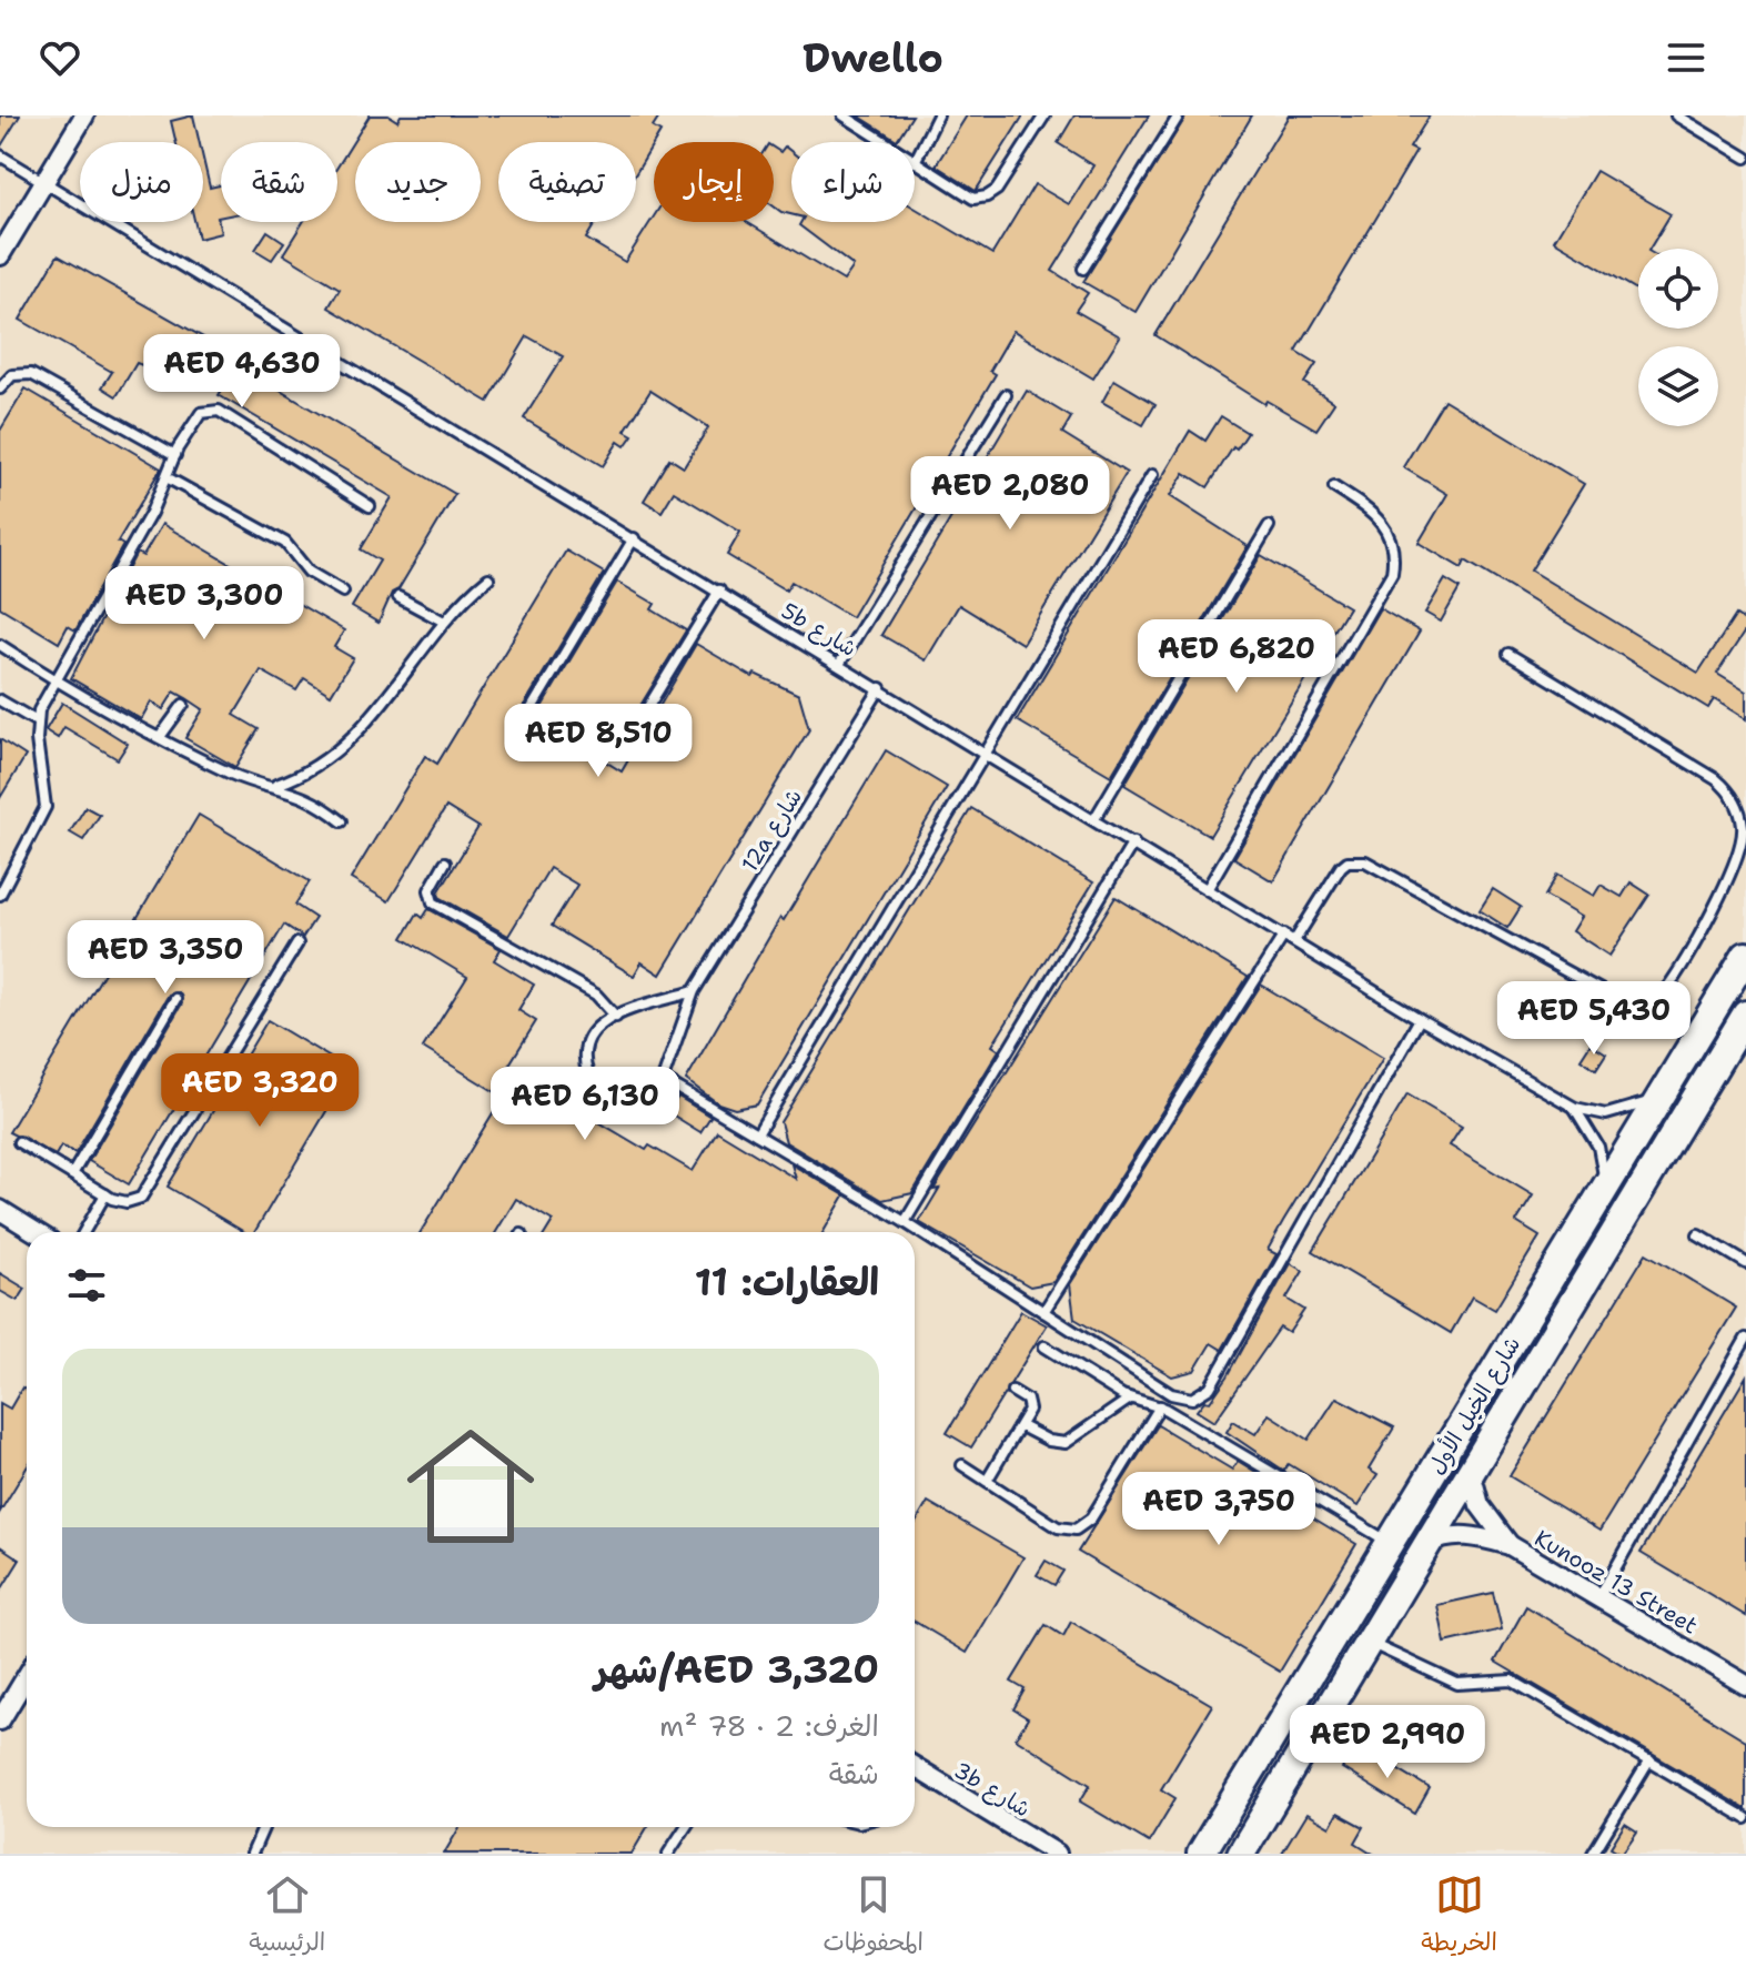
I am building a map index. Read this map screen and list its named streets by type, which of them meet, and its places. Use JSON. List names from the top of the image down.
{
  "streets": {
    "main road": ["شارع الخيل الأول"],
    "street": ["Kunooz 13 Street", "3b شارع"],
    "lane": ["5b شارع", "12a شارع"]
  },
  "crossings": [
    ["5b شارع", "12a شارع"],
    ["5b شارع", "شارع الخيل الأول"],
    ["شارع الخيل الأول", "Kunooz 13 Street"]
  ],
  "page": {
    "header": "Dwello",
    "chip": [
      "شراء",
      "إيجار",
      "تصفية",
      "جديد",
      "شقة",
      "منزل"
    ],
    "price": [
      "AED 4,630",
      "AED 2,080",
      "AED 3,300",
      "AED 6,820",
      "AED 8,510",
      "AED 3,350",
      "AED 5,430",
      "AED 3,320",
      "AED 6,130",
      "AED 3,750",
      "AED 2,990"
    ],
    "heading": "العقارات: 11",
    "list": [
      {
        "name": "AED 3,320/شهر",
        "note": "الغرف: 2 · 78 m² · شقة"
      }
    ],
    "tabs": ["الخريطة", "المحفوظات", "الرئيسية"]
  }
}
